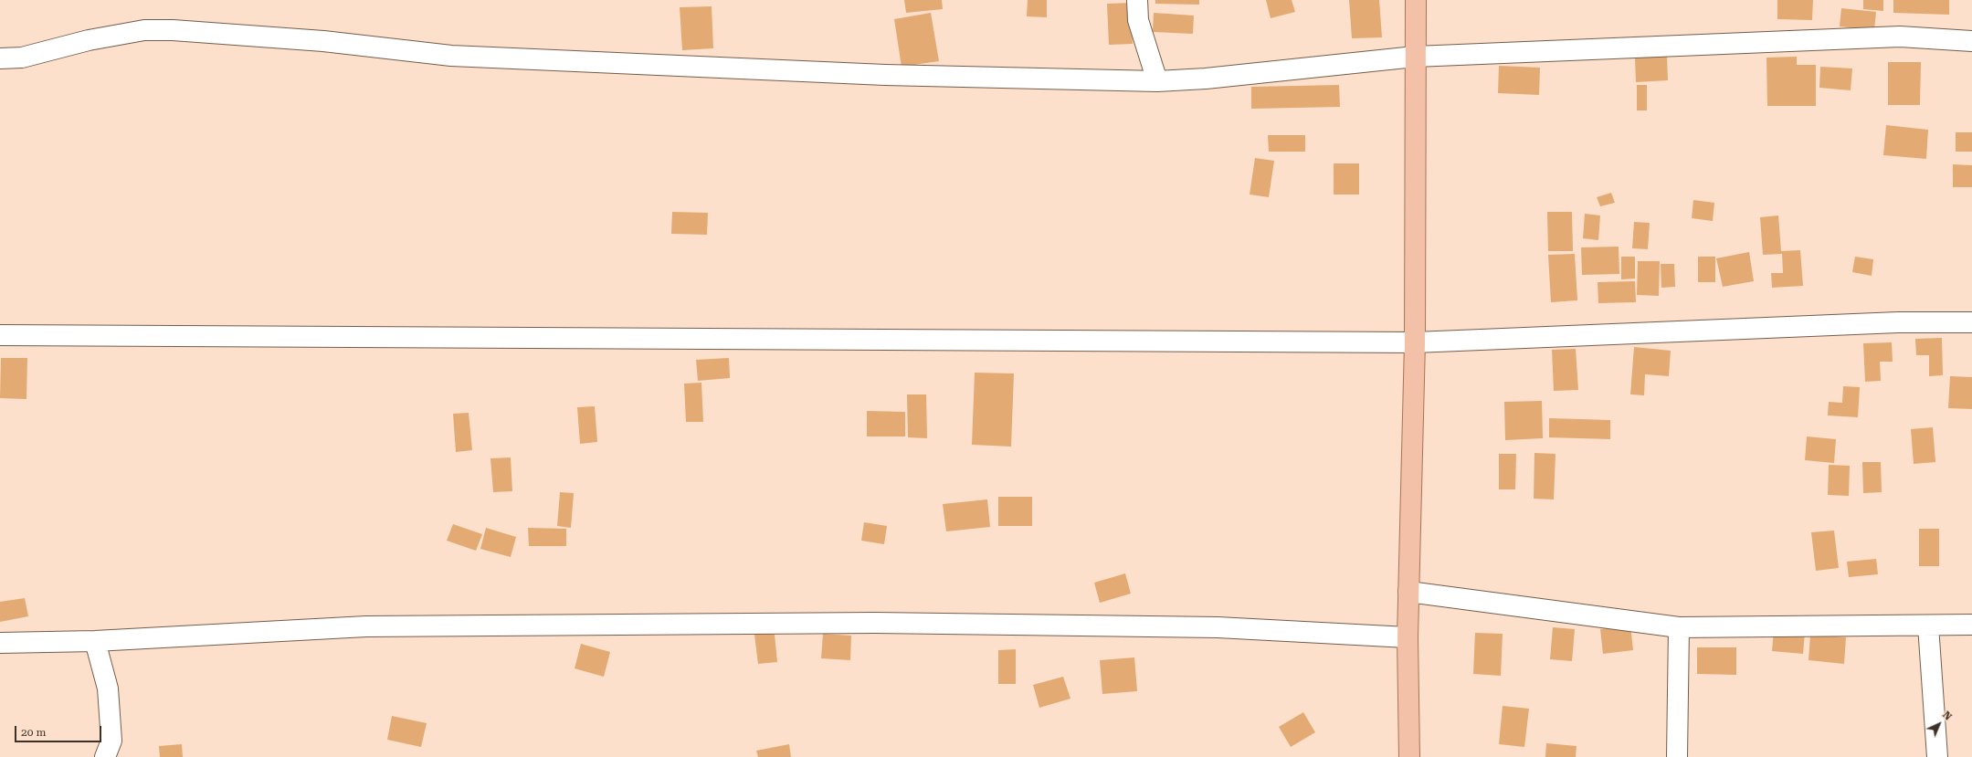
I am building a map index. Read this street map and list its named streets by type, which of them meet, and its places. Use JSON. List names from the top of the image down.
{
  "scale_bar": "20 m",
  "north": "top right"
}
